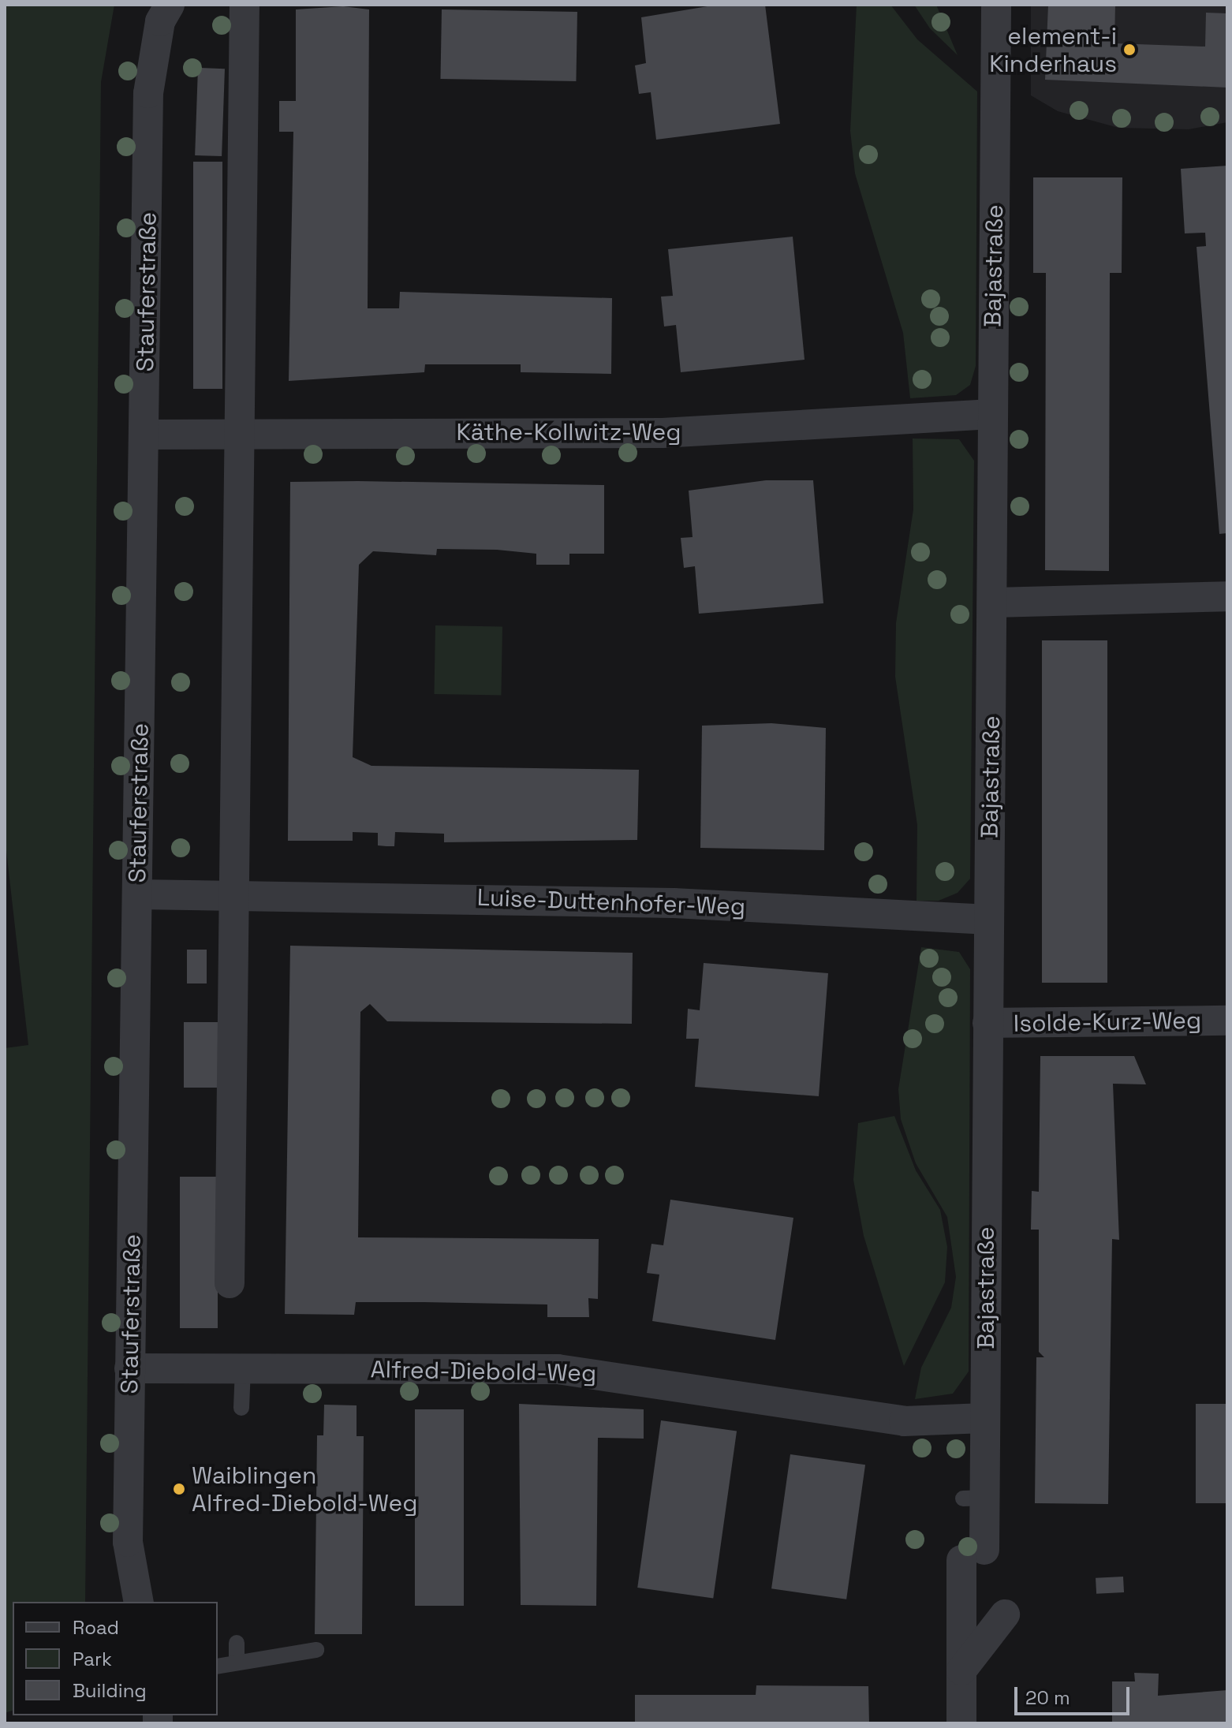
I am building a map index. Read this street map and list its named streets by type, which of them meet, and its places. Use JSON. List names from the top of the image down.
{
  "streets": {
    "street": [
      "Bajastraße",
      "Stauferstraße",
      "Käthe-Kollwitz-Weg",
      "Luise-Duttenhofer-Weg",
      "Isolde-Kurz-Weg",
      "Alfred-Diebold-Weg"
    ]
  },
  "crossings": [
    ["Bajastraße", "Käthe-Kollwitz-Weg"],
    ["Bajastraße", "Luise-Duttenhofer-Weg"],
    ["Bajastraße", "Isolde-Kurz-Weg"],
    ["Bajastraße", "Alfred-Diebold-Weg"],
    ["Stauferstraße", "Käthe-Kollwitz-Weg"],
    ["Stauferstraße", "Luise-Duttenhofer-Weg"],
    ["Stauferstraße", "Alfred-Diebold-Weg"]
  ],
  "places": ["element-i Kinderhaus", "Waiblingen Alfred-Diebold-Weg"],
  "legend": ["Road", "Park", "Building"],
  "scale_bar": "20 m"
}
